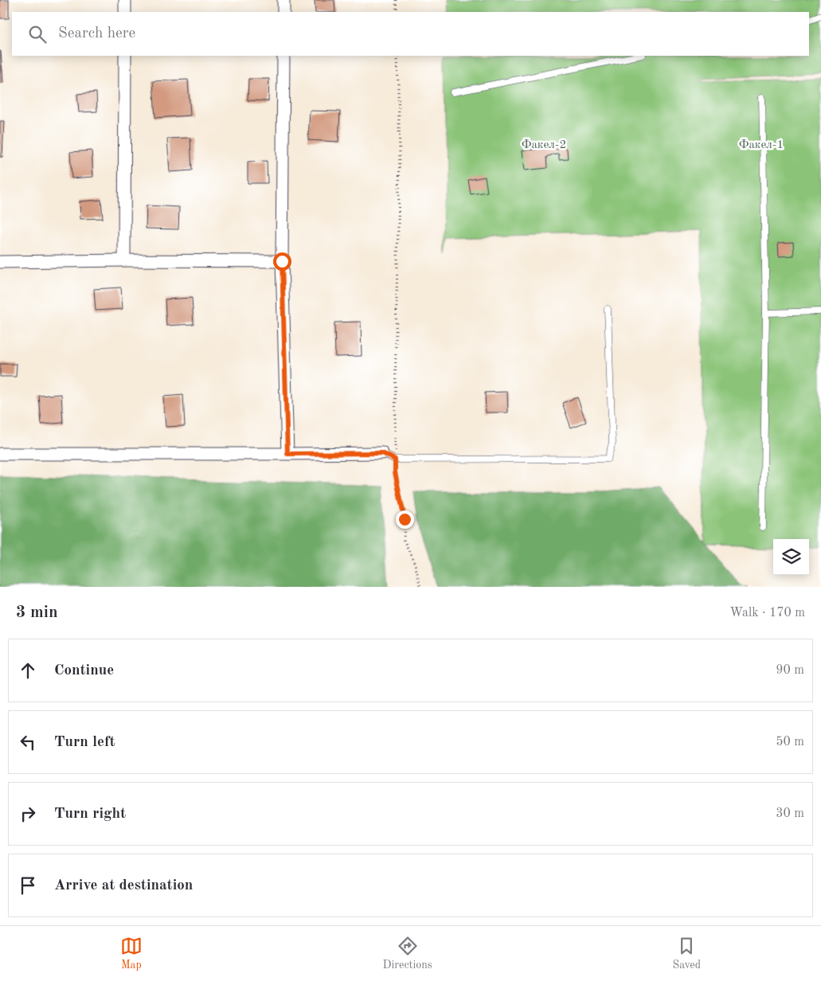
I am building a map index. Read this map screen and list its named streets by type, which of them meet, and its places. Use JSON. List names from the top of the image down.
{
  "parks": ["Факел-2", "Факел-1"],
  "page": {
    "search": "Search here",
    "heading": ["3 min", "Walk · 170 m"],
    "list": [
      ["Continue", "90 m"],
      ["Turn left", "50 m"],
      ["Turn right", "30 m"],
      "Arrive at destination"
    ],
    "nav": ["Map", "Directions", "Saved"]
  }
}
